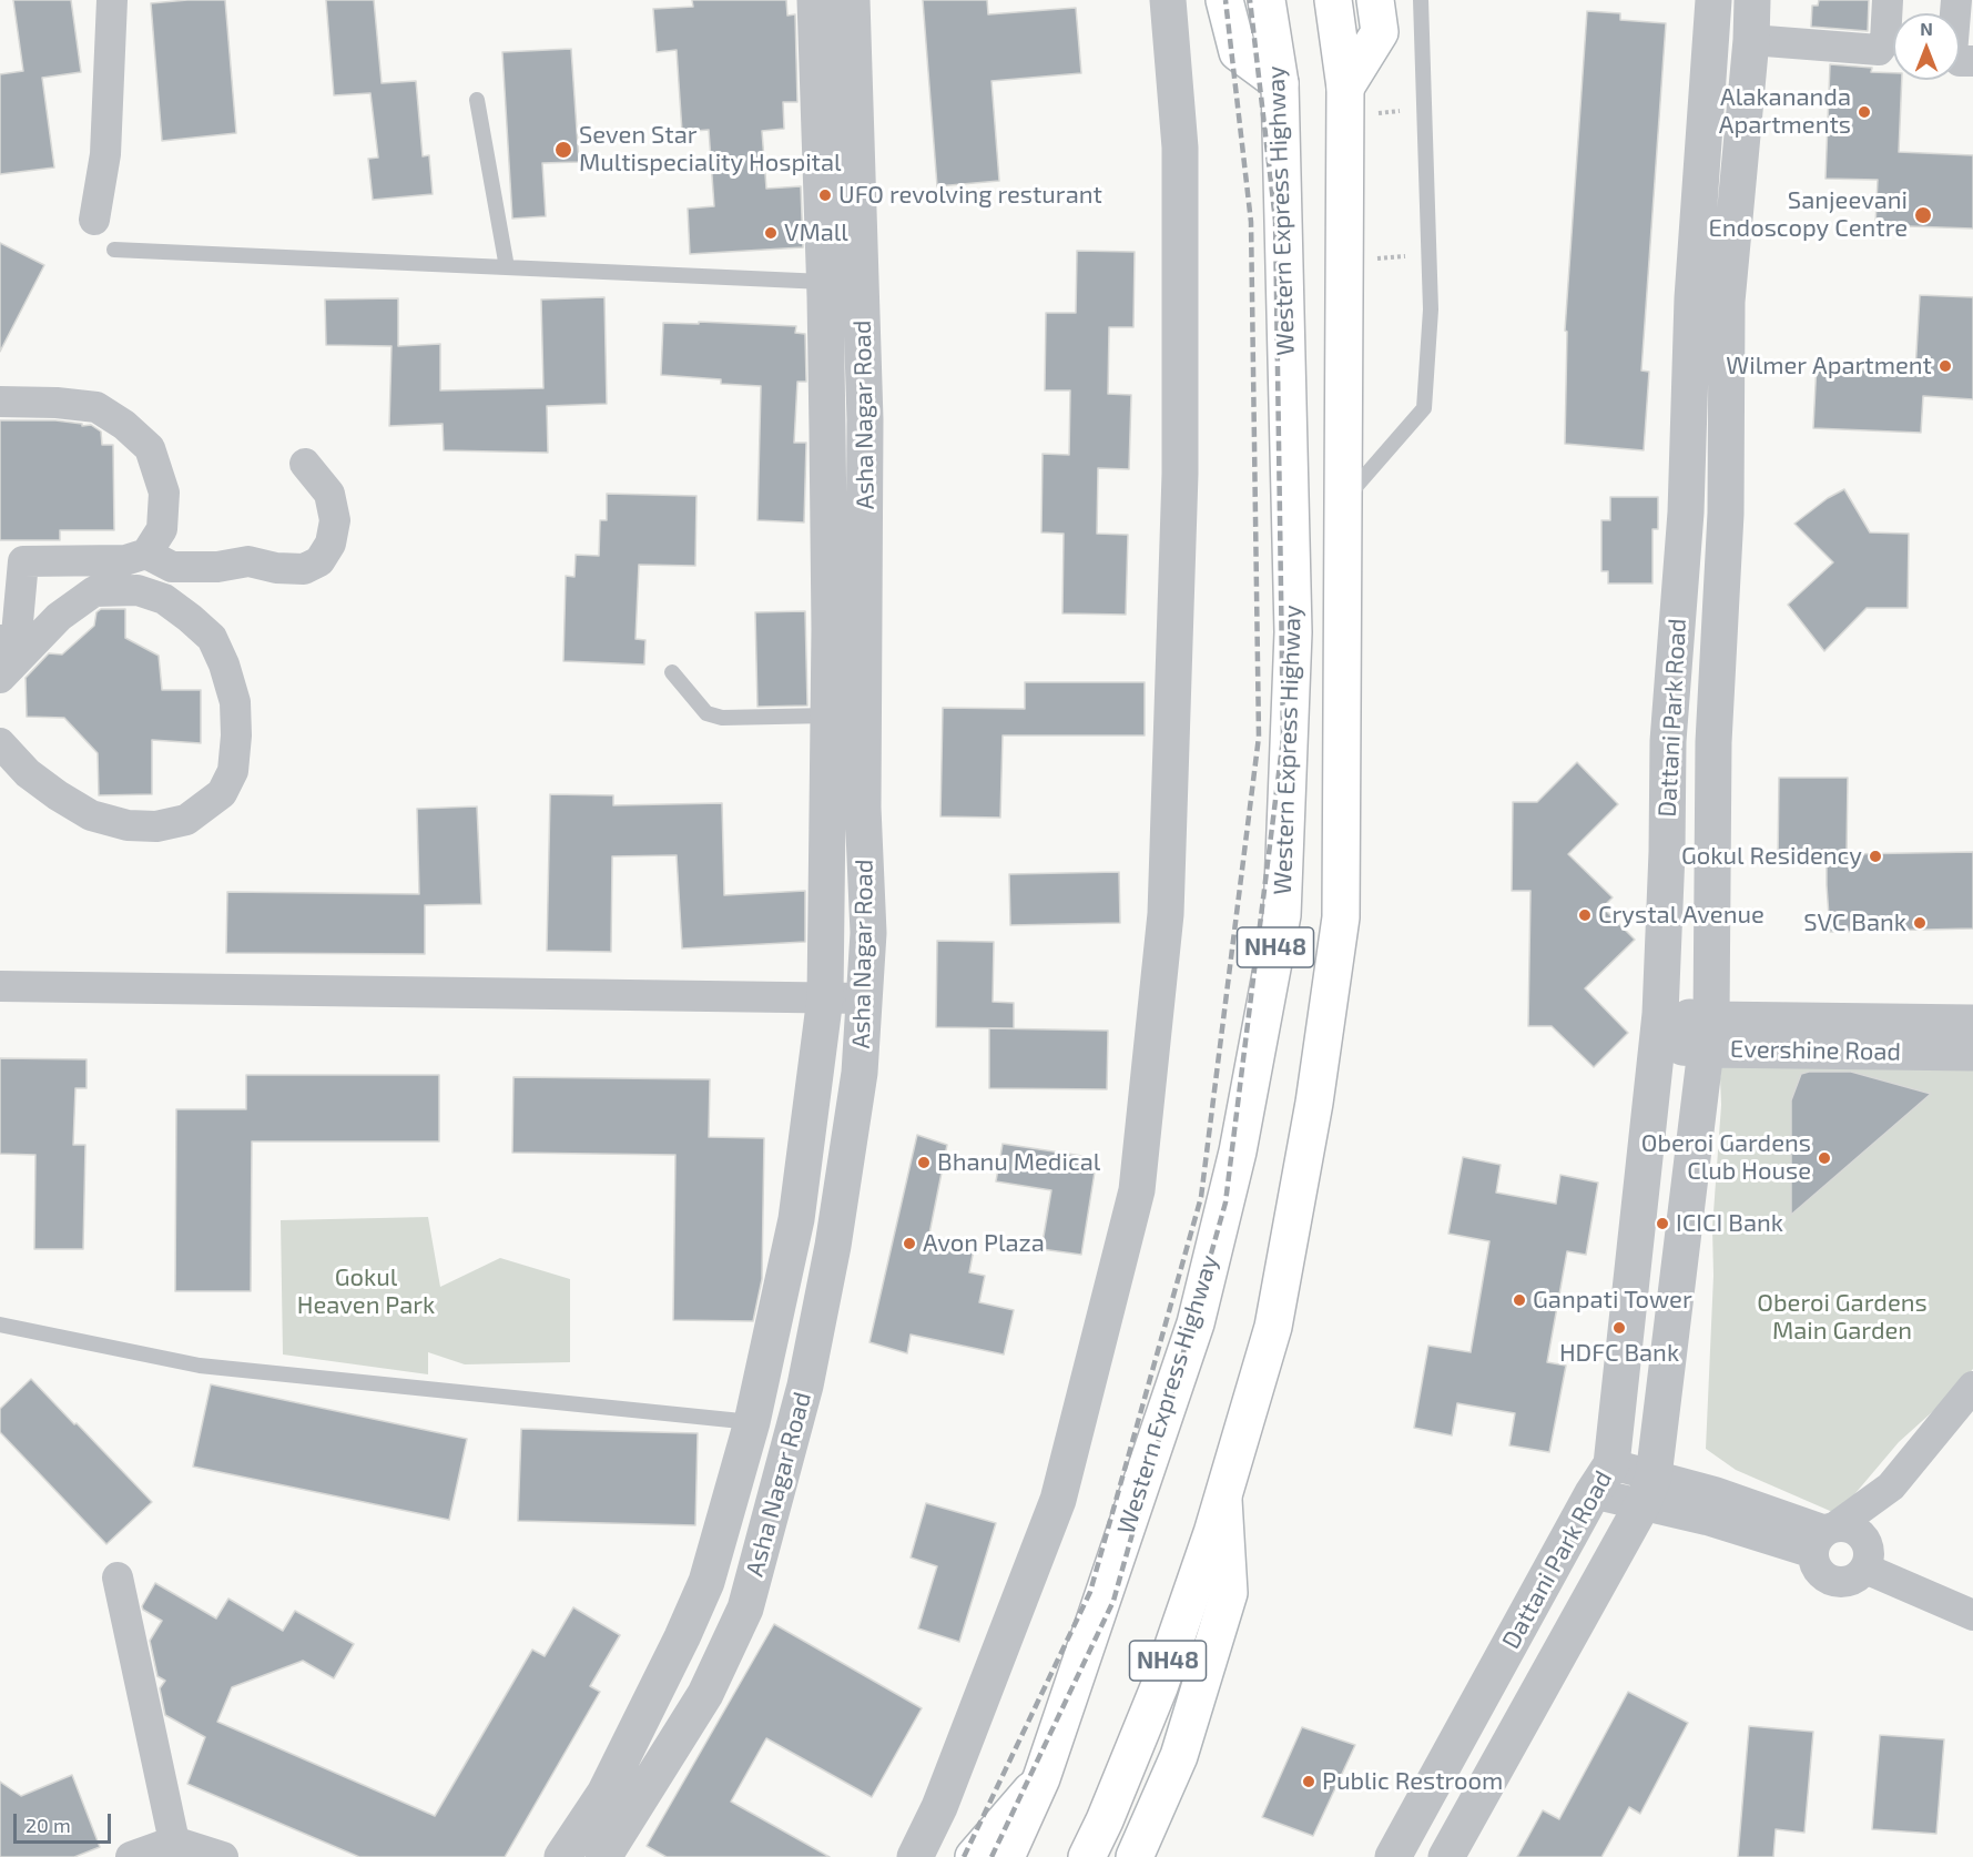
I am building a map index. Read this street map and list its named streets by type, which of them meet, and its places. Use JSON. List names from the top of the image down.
{
  "streets": {
    "main road": ["Western Express Highway", "NH48"],
    "street": ["Asha Nagar Road", "Dattani Park Road", "Evershine Road"]
  },
  "crossings": [
    ["Dattani Park Road", "Evershine Road"]
  ],
  "parks": ["Gokul Heaven Park", "Oberoi Gardens Main Garden"],
  "places": [
    "Alakananda Apartments",
    "Seven Star Multispeciality Hospital",
    "UFO revolving resturant",
    "Sanjeevani Endoscopy Centre",
    "VMall",
    "Wilmer Apartment",
    "Gokul Residency",
    "Crystal Avenue",
    "SVC Bank",
    "Oberoi Gardens Club House",
    "Bhanu Medical",
    "ICICI Bank",
    "Avon Plaza",
    "Ganpati Tower",
    "HDFC Bank",
    "Public Restroom"
  ],
  "scale_bar": "20 m",
  "north": "top"
}
